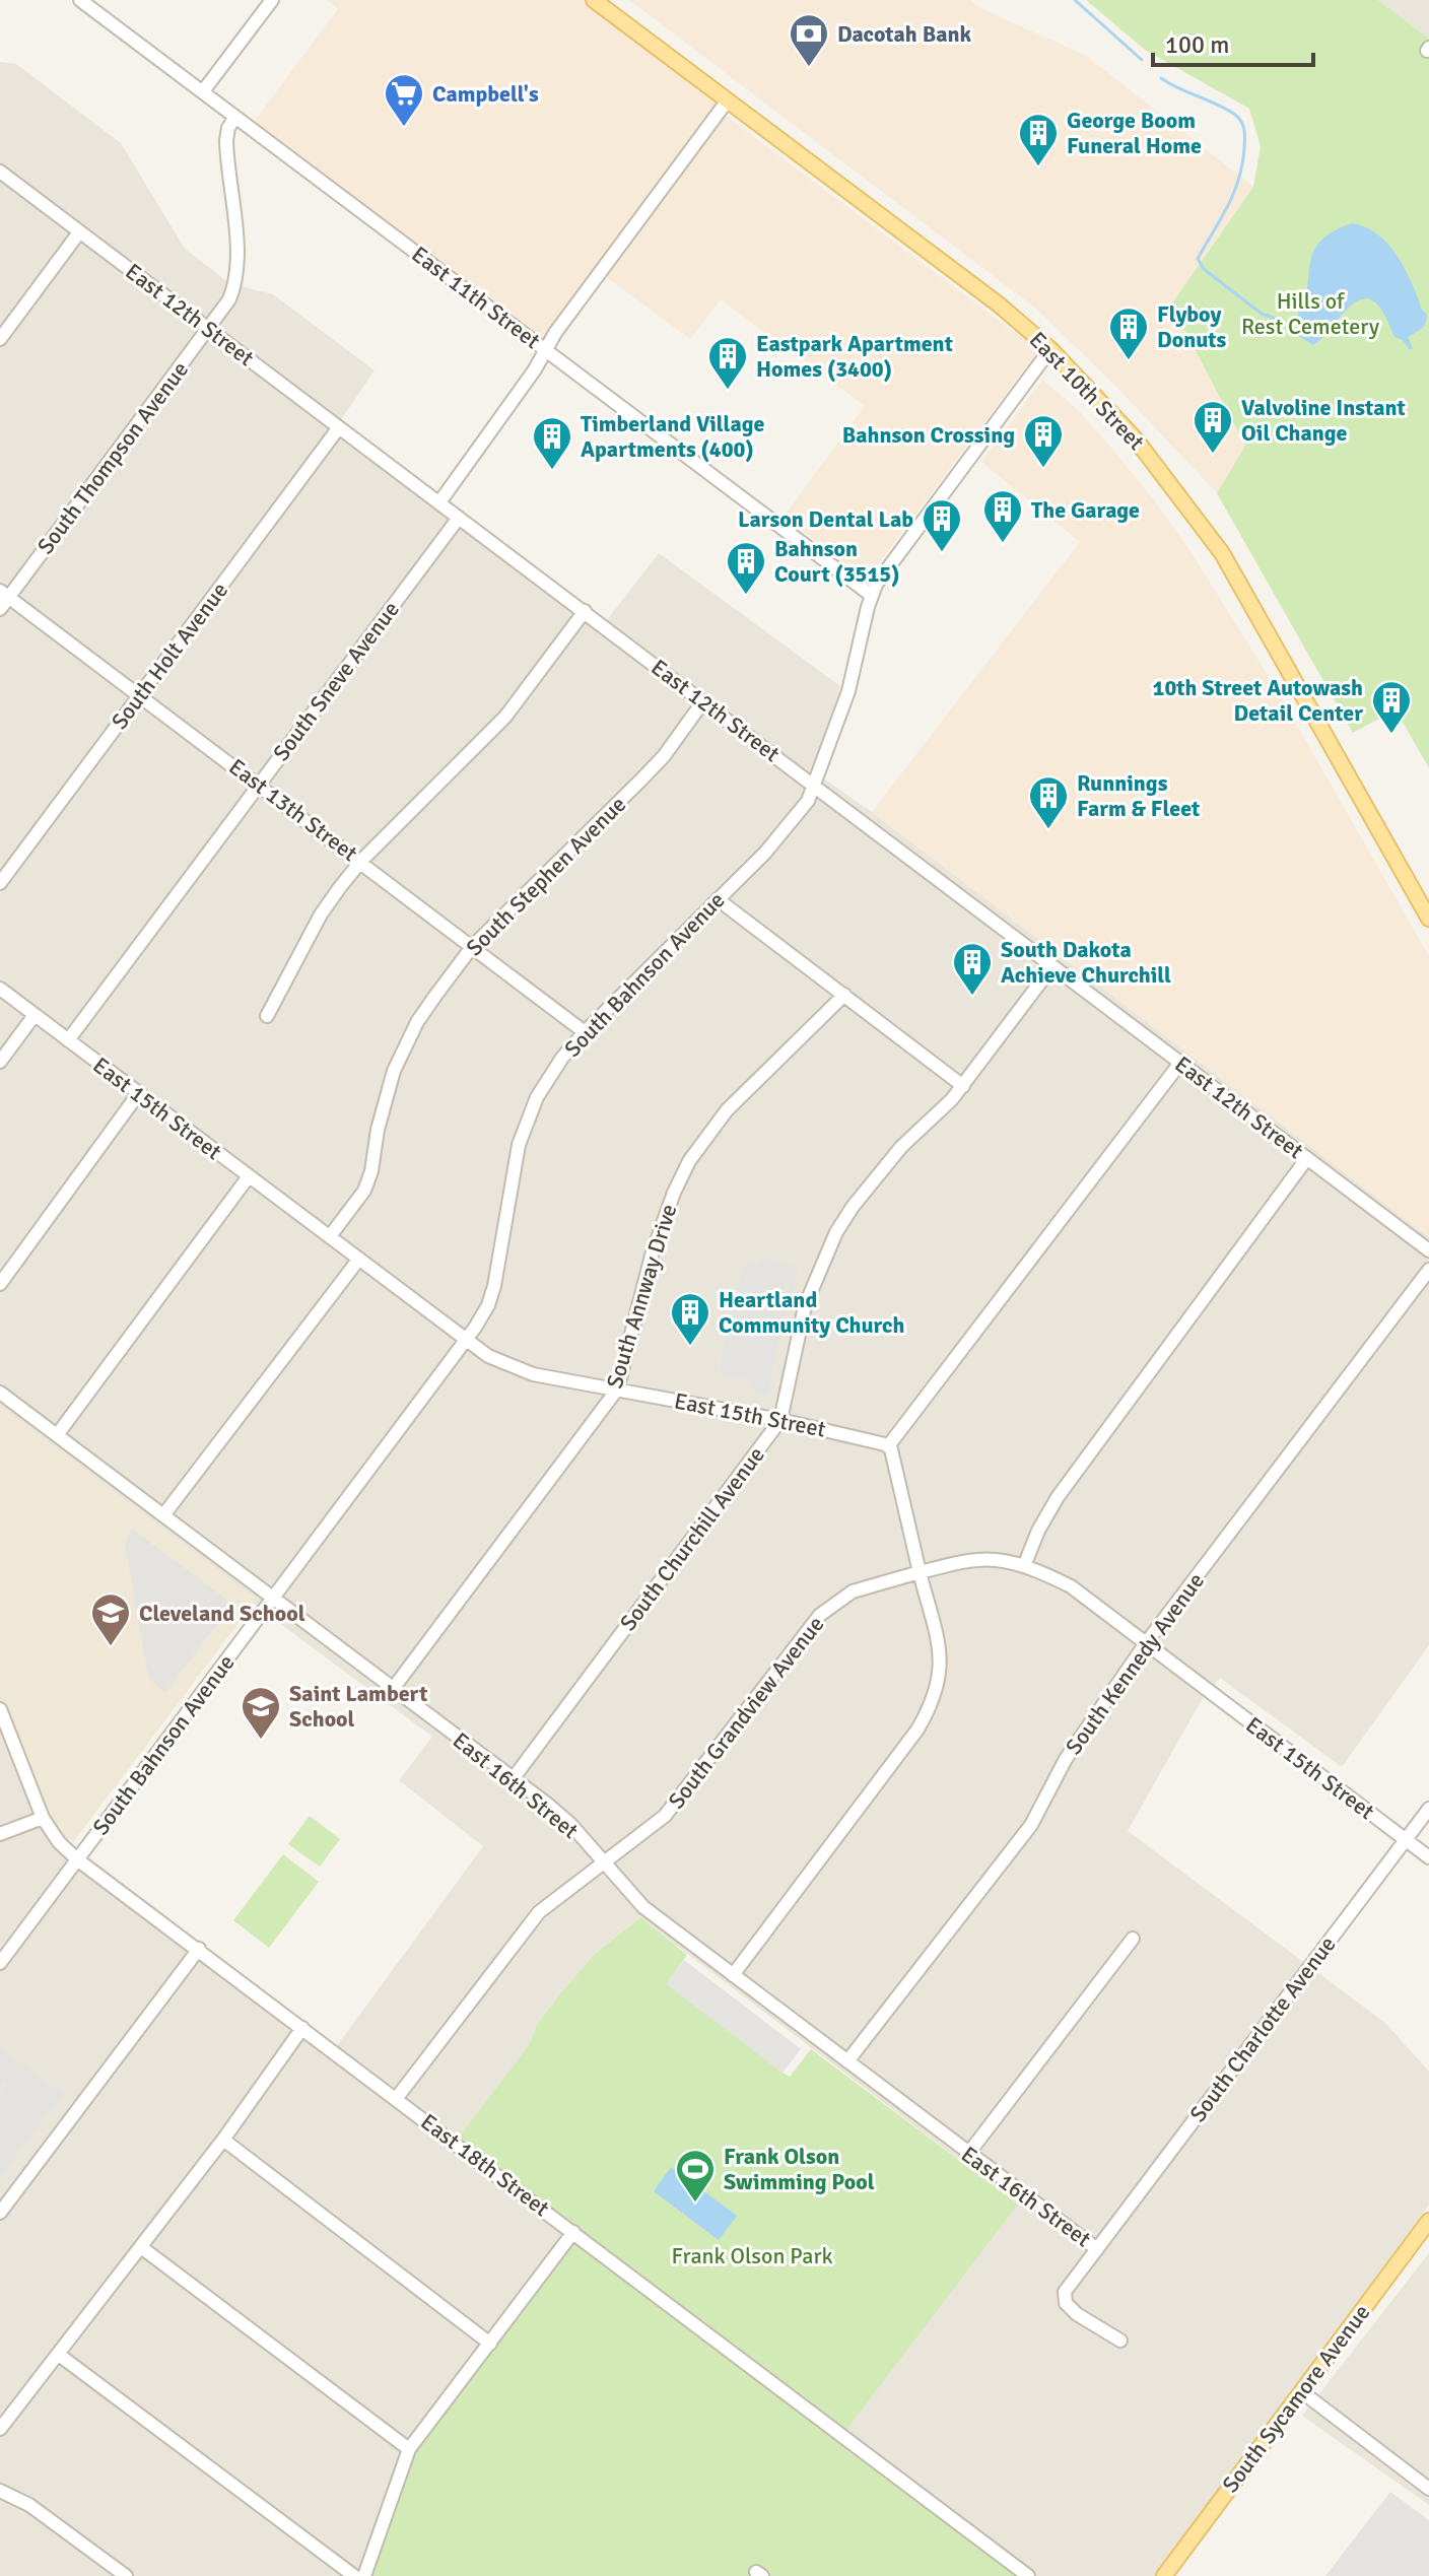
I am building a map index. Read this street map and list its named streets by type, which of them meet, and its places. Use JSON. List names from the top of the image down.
{
  "streets": {
    "main road": ["East 10th Street", "South Sycamore Avenue"],
    "street": [
      "East 11th Street",
      "East 12th Street",
      "South Thompson Avenue",
      "South Holt Avenue",
      "South Sneve Avenue",
      "East 13th Street",
      "South Stephen Avenue",
      "South Bahnson Avenue",
      "East 15th Street",
      "South Annway Drive",
      "South Churchill Avenue",
      "South Kennedy Avenue",
      "South Grandview Avenue",
      "East 16th Street",
      "South Charlotte Avenue",
      "East 18th Street"
    ]
  },
  "crossings": [
    ["East 11th Street", "South Thompson Avenue"],
    ["East 11th Street", "South Bahnson Avenue"],
    ["East 12th Street", "South Thompson Avenue"],
    ["East 12th Street", "South Holt Avenue"],
    ["East 12th Street", "South Sneve Avenue"],
    ["East 12th Street", "South Stephen Avenue"],
    ["East 12th Street", "South Bahnson Avenue"],
    ["East 12th Street", "South Churchill Avenue"],
    ["East 10th Street", "South Bahnson Avenue"],
    ["South Thompson Avenue", "East 13th Street"],
    ["South Holt Avenue", "East 13th Street"],
    ["South Sneve Avenue", "East 13th Street"],
    ["South Sneve Avenue", "East 15th Street"],
    ["East 13th Street", "South Stephen Avenue"],
    ["East 13th Street", "South Bahnson Avenue"],
    ["South Stephen Avenue", "East 15th Street"],
    ["South Bahnson Avenue", "East 15th Street"],
    ["South Bahnson Avenue", "East 16th Street"],
    ["South Bahnson Avenue", "East 18th Street"],
    ["East 15th Street", "South Annway Drive"],
    ["East 15th Street", "South Churchill Avenue"],
    ["East 15th Street", "South Kennedy Avenue"],
    ["East 15th Street", "South Grandview Avenue"],
    ["East 15th Street", "South Charlotte Avenue"],
    ["South Annway Drive", "East 16th Street"],
    ["South Churchill Avenue", "East 16th Street"],
    ["South Kennedy Avenue", "East 16th Street"],
    ["South Grandview Avenue", "East 16th Street"],
    ["South Grandview Avenue", "East 18th Street"],
    ["East 16th Street", "South Charlotte Avenue"]
  ],
  "parks": ["Hills of Rest Cemetery", "Frank Olson Park"],
  "places": {
    "bank": ["Dacotah Bank"],
    "supermarket": ["Campbell's"],
    "building": [
      "George Boom Funeral Home",
      "Flyboy Donuts",
      "Eastpark Apartment Homes (3400)",
      "Valvoline Instant Oil Change",
      "Bahnson Crossing",
      "Timberland Village Apartments (400)",
      "The Garage",
      "Larson Dental Lab",
      "Bahnson Court (3515)",
      "10th Street Autowash Detail Center",
      "Runnings Farm & Fleet",
      "South Dakota Achieve Churchill",
      "Heartland Community Church"
    ],
    "school or university": ["Cleveland School", "Saint Lambert School"],
    "sports": ["Frank Olson Swimming Pool"]
  },
  "scale_bar": "100 m"
}
